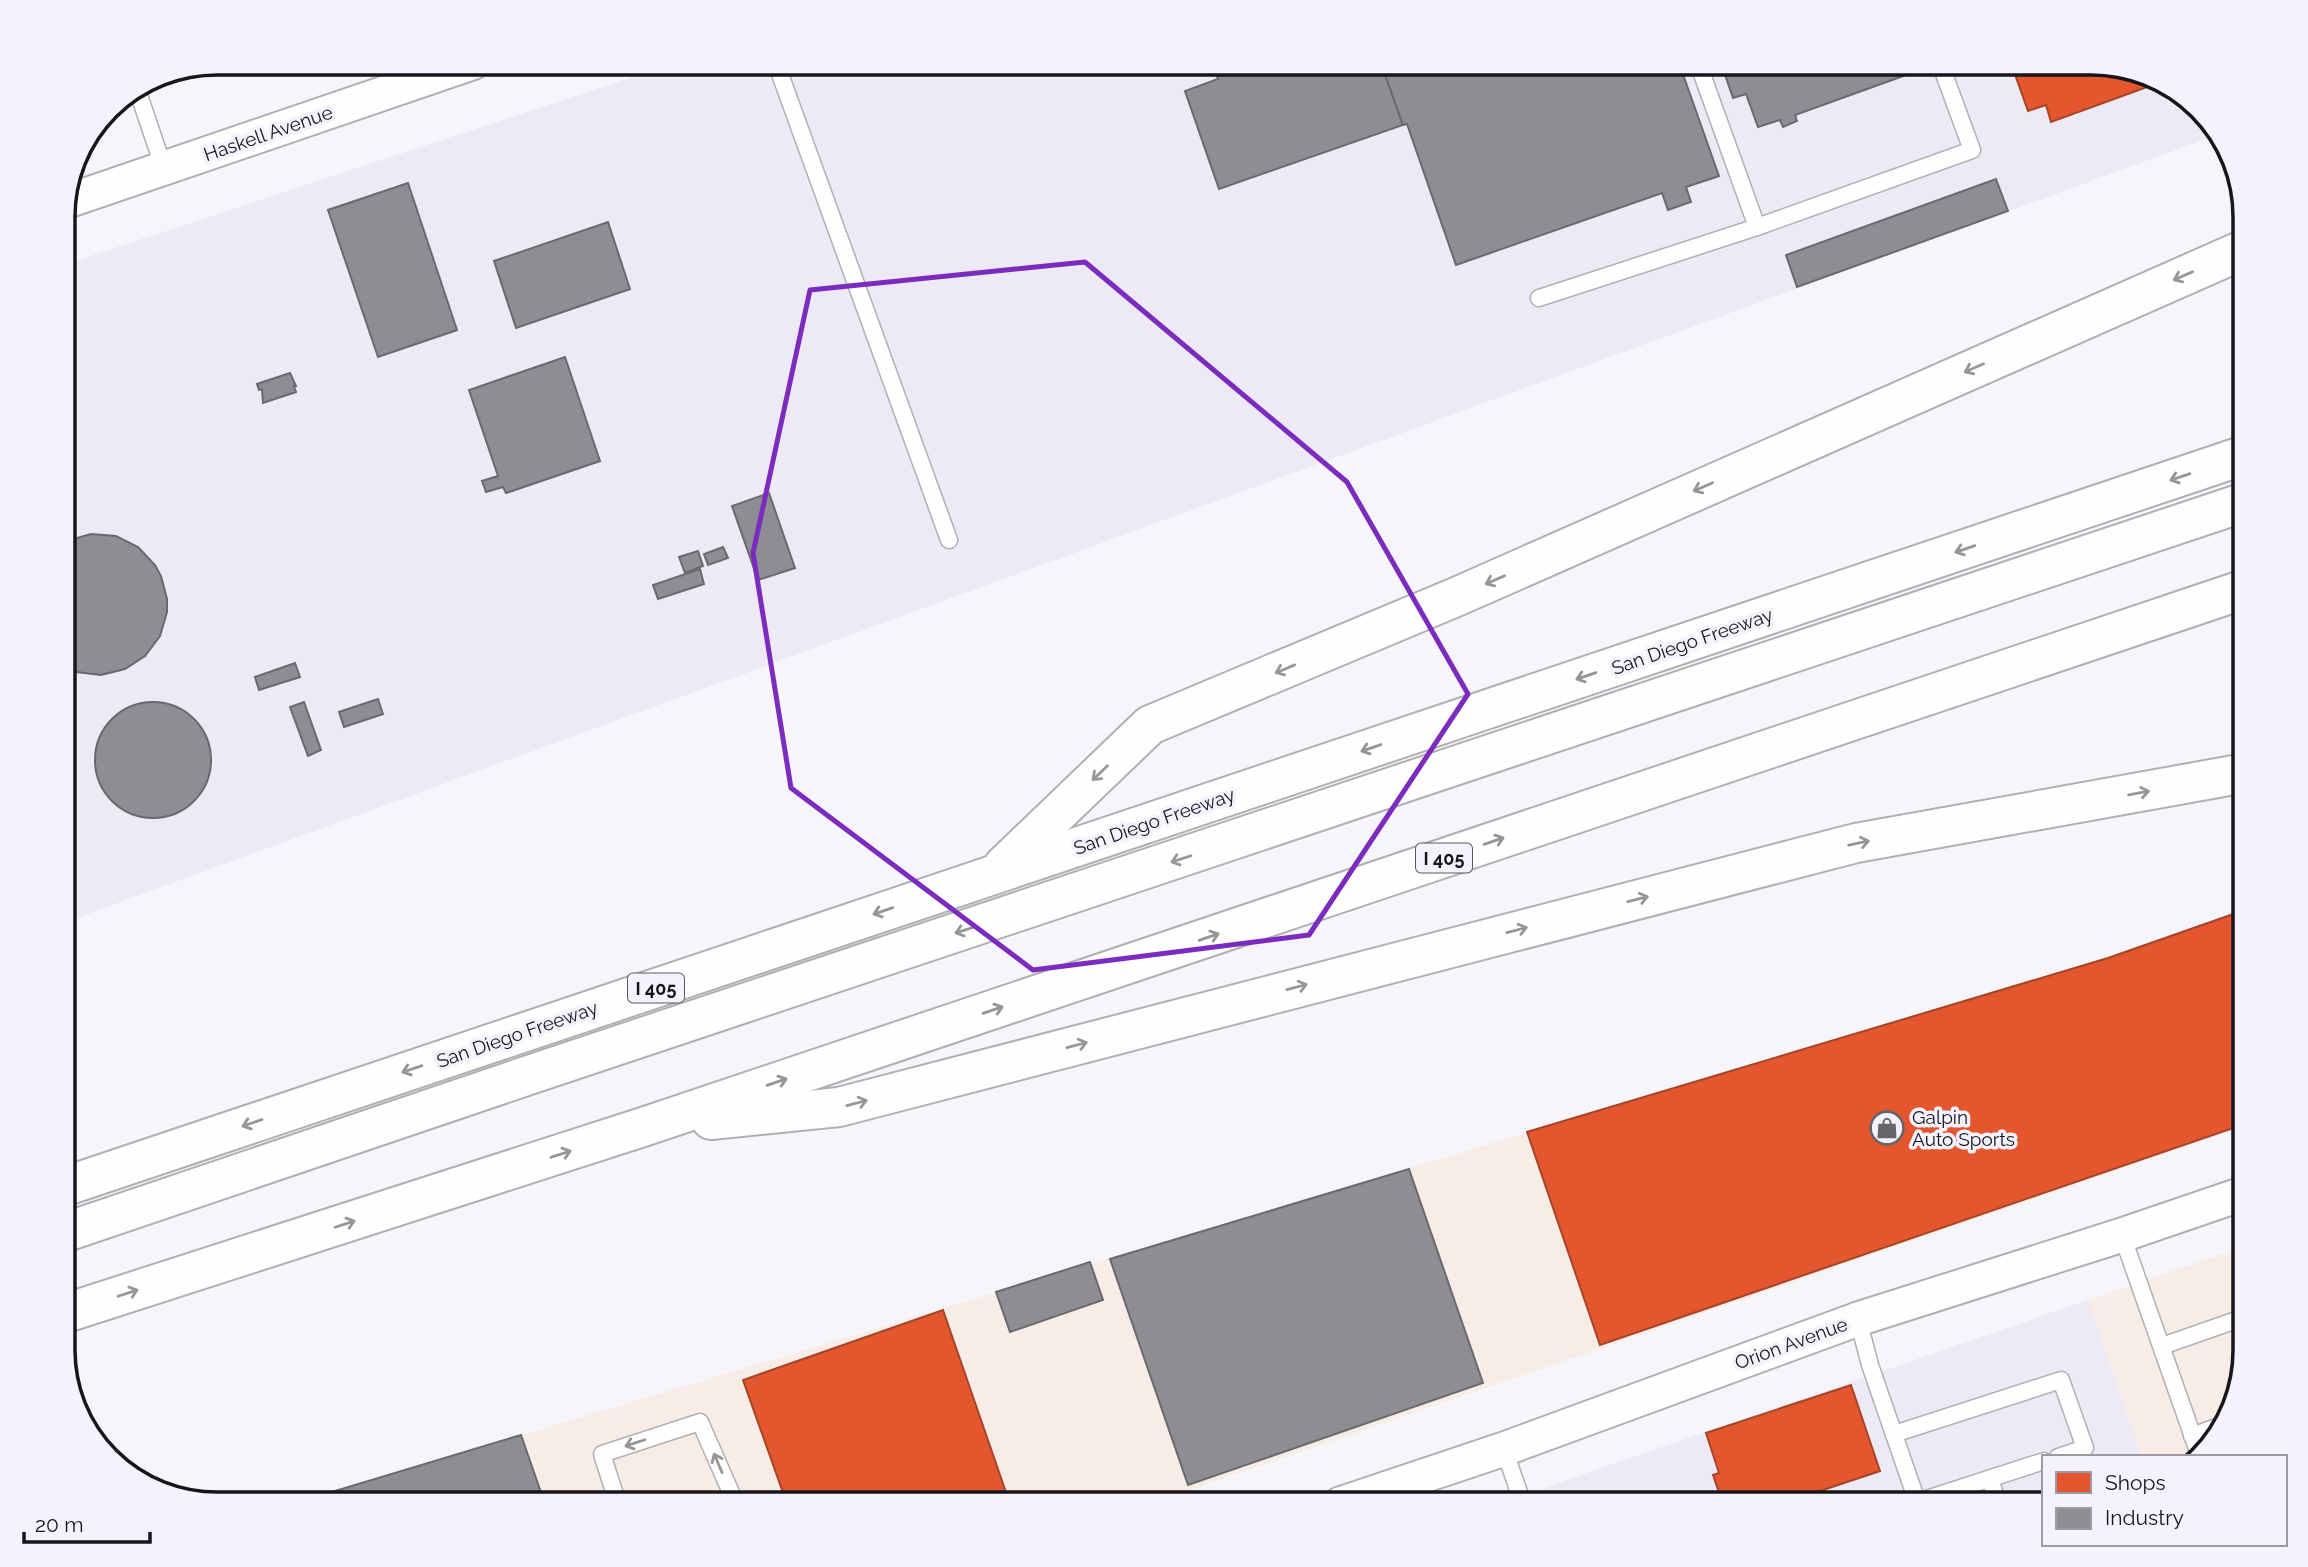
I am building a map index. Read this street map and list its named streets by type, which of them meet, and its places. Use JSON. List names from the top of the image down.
{
  "streets": {
    "highway": ["San Diego Freeway", "I 405"],
    "street": ["Haskell Avenue", "Orion Avenue"]
  },
  "places": {
    "shop": ["Galpin Auto Sports"]
  },
  "legend": ["Shops", "Industry"],
  "scale_bar": "20 m"
}
